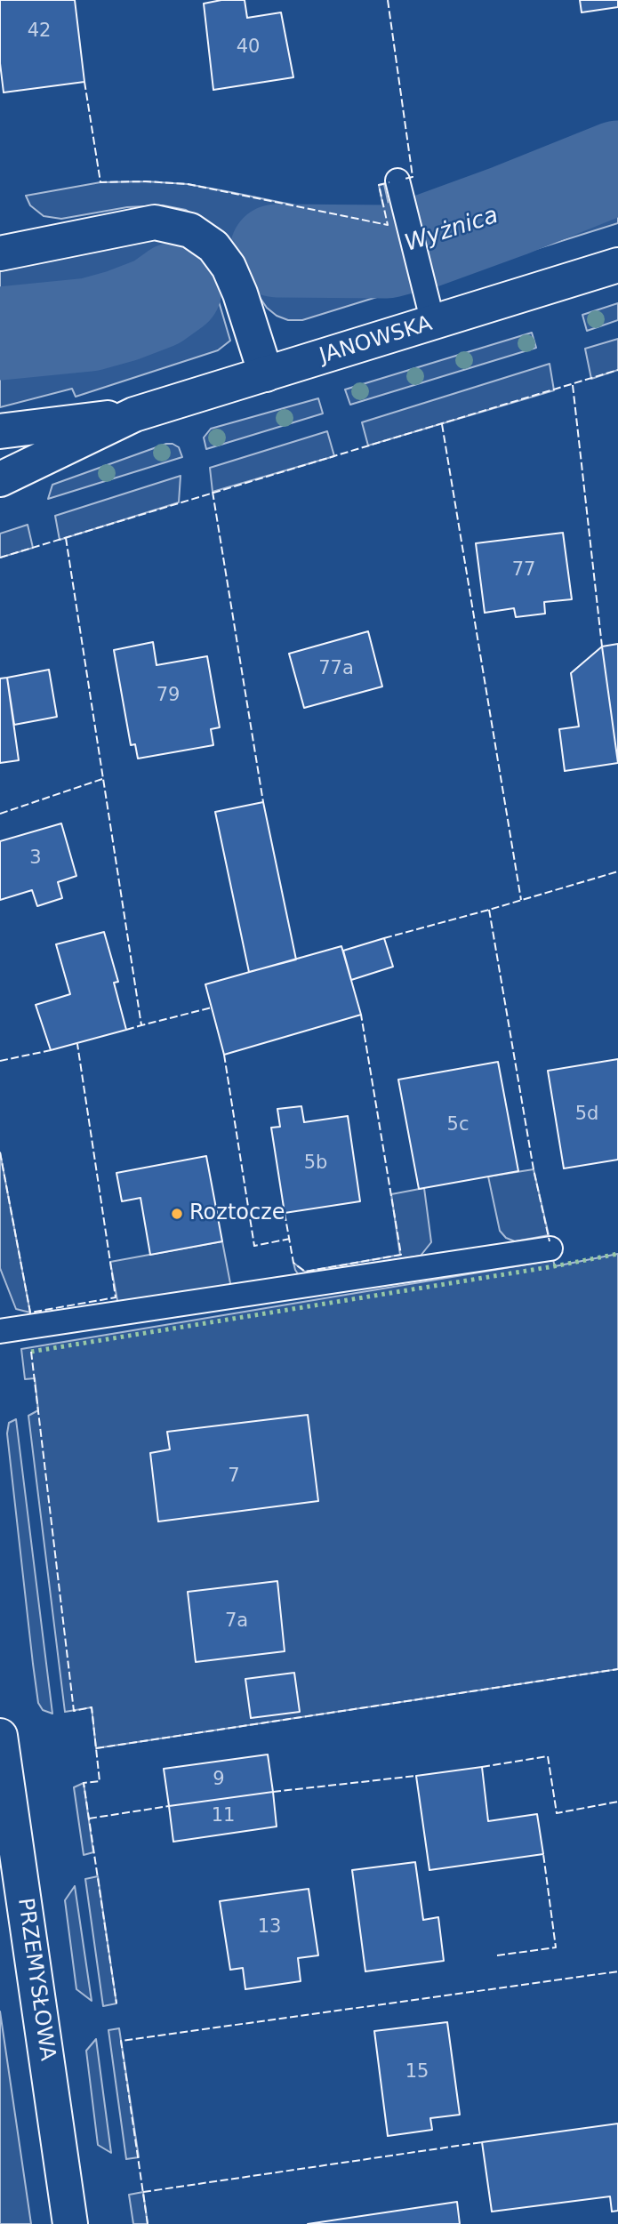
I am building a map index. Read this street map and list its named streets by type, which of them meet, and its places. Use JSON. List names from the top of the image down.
{
  "streets": {
    "street": ["JANOWSKA", "PRZEMYSŁOWA"]
  },
  "water": ["Wyżnica"],
  "places": ["Roztocze"],
  "house_numbers": [
    "42",
    "40",
    "77",
    "77a",
    "79",
    "3",
    "5d",
    "5c",
    "5b",
    "7",
    "7a",
    "9",
    "11",
    "13",
    "15"
  ]
}
